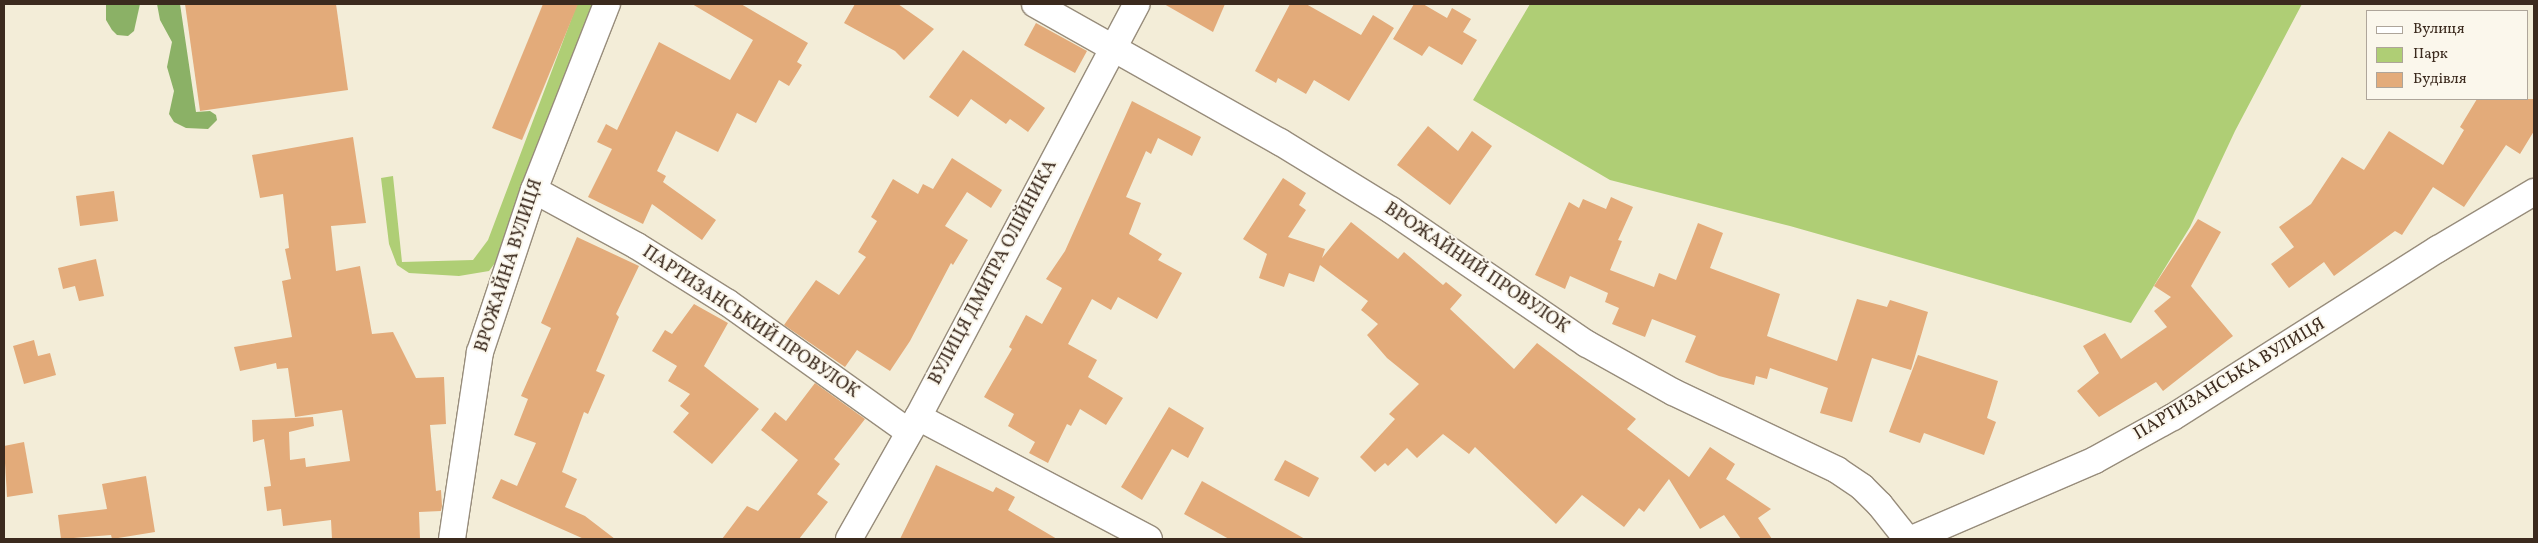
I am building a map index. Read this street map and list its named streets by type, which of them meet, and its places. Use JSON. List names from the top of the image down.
{
  "streets": {
    "street": [
      "ВРОЖАЙНА ВУЛИЦЯ",
      "ВРОЖАЙНИЙ ПРОВУЛОК",
      "ВУЛИЦЯ ДМИТРА ОЛІЙНИКА",
      "ПАРТИЗАНСЬКИЙ ПРОВУЛОК",
      "ПАРТИЗАНСЬКА ВУЛИЦЯ"
    ]
  },
  "crossings": [
    ["ВРОЖАЙНА ВУЛИЦЯ", "ПАРТИЗАНСЬКИЙ ПРОВУЛОК"],
    ["ВРОЖАЙНИЙ ПРОВУЛОК", "ВУЛИЦЯ ДМИТРА ОЛІЙНИКА"],
    ["ВУЛИЦЯ ДМИТРА ОЛІЙНИКА", "ПАРТИЗАНСЬКИЙ ПРОВУЛОК"]
  ],
  "legend": ["Вулиця", "Парк", "Будівля"]
}
